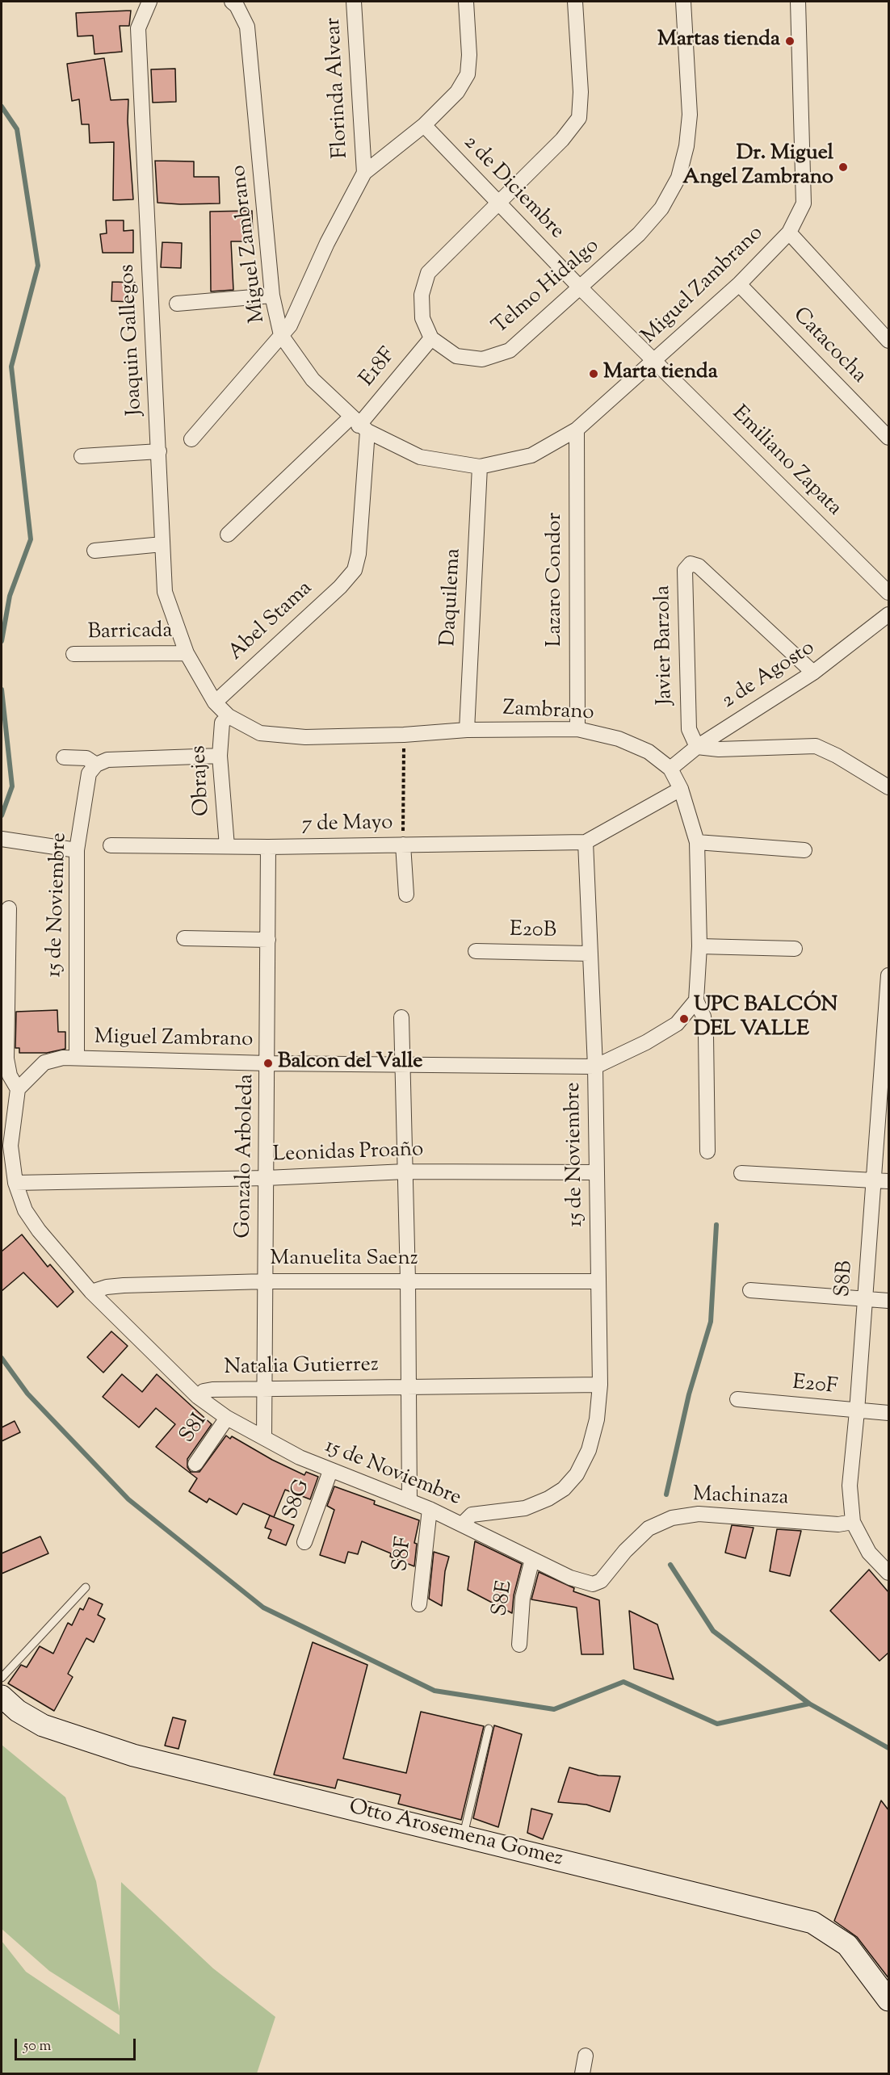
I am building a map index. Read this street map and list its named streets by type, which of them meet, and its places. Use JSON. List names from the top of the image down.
{
  "streets": {
    "street": [
      "Florinda Alvear",
      "2 de Diciembre",
      "Miguel Zambrano",
      "Telmo Hidalgo",
      "Joaquin Gallegos",
      "Catacocha",
      "E18F",
      "Emiliano Zapata",
      "Lazaro Condor",
      "Daquilema",
      "Abel Stama",
      "Barricada",
      "Javier Barzola",
      "2 de Agosto",
      "Zambrano",
      "Obrajes",
      "7 de Mayo",
      "15 de Noviembre",
      "E20B",
      "Leonidas Proaño",
      "Gonzalo Arboleda",
      "Manuelita Saenz",
      "S8B",
      "Natalia Gutierrez",
      "E20F",
      "S8I",
      "Machinaza",
      "S8G",
      "S8F",
      "S8E",
      "Otto Arosemena Gomez"
    ]
  },
  "crossings": [
    ["2 de Diciembre", "Miguel Zambrano"],
    ["2 de Diciembre", "Telmo Hidalgo"],
    ["2 de Diciembre", "Emiliano Zapata"],
    ["Miguel Zambrano", "Catacocha"],
    ["Miguel Zambrano", "E18F"],
    ["Miguel Zambrano", "Emiliano Zapata"],
    ["Miguel Zambrano", "Lazaro Condor"],
    ["Miguel Zambrano", "Daquilema"],
    ["Miguel Zambrano", "Abel Stama"],
    ["Miguel Zambrano", "Zambrano"],
    ["Miguel Zambrano", "15 de Noviembre"],
    ["Miguel Zambrano", "Gonzalo Arboleda"],
    ["Miguel Zambrano", "Natalia Gutierrez"],
    ["Telmo Hidalgo", "E18F"],
    ["Joaquin Gallegos", "Barricada"],
    ["Joaquin Gallegos", "Zambrano"],
    ["E18F", "Abel Stama"],
    ["Lazaro Condor", "Zambrano"],
    ["Daquilema", "Zambrano"],
    ["Abel Stama", "Zambrano"],
    ["Javier Barzola", "2 de Agosto"],
    ["2 de Agosto", "Zambrano"],
    ["Zambrano", "Obrajes"],
    ["Obrajes", "7 de Mayo"],
    ["7 de Mayo", "15 de Noviembre"],
    ["7 de Mayo", "Gonzalo Arboleda"],
    ["15 de Noviembre", "E20B"],
    ["15 de Noviembre", "Leonidas Proaño"],
    ["15 de Noviembre", "Gonzalo Arboleda"],
    ["15 de Noviembre", "Manuelita Saenz"],
    ["15 de Noviembre", "Natalia Gutierrez"],
    ["15 de Noviembre", "S8I"],
    ["15 de Noviembre", "Machinaza"],
    ["15 de Noviembre", "S8G"],
    ["15 de Noviembre", "S8F"],
    ["Leonidas Proaño", "Gonzalo Arboleda"],
    ["Leonidas Proaño", "Natalia Gutierrez"],
    ["Gonzalo Arboleda", "Manuelita Saenz"],
    ["Gonzalo Arboleda", "Natalia Gutierrez"],
    ["Manuelita Saenz", "Natalia Gutierrez"],
    ["S8B", "E20F"],
    ["S8B", "Machinaza"],
    ["Machinaza", "S8E"]
  ],
  "places": [
    "Martas tienda",
    "Dr. Miguel Angel Zambrano",
    "Marta tienda",
    "UPC BALCÓN DEL VALLE",
    "Balcon del Valle"
  ],
  "scale_bar": "50 m"
}
